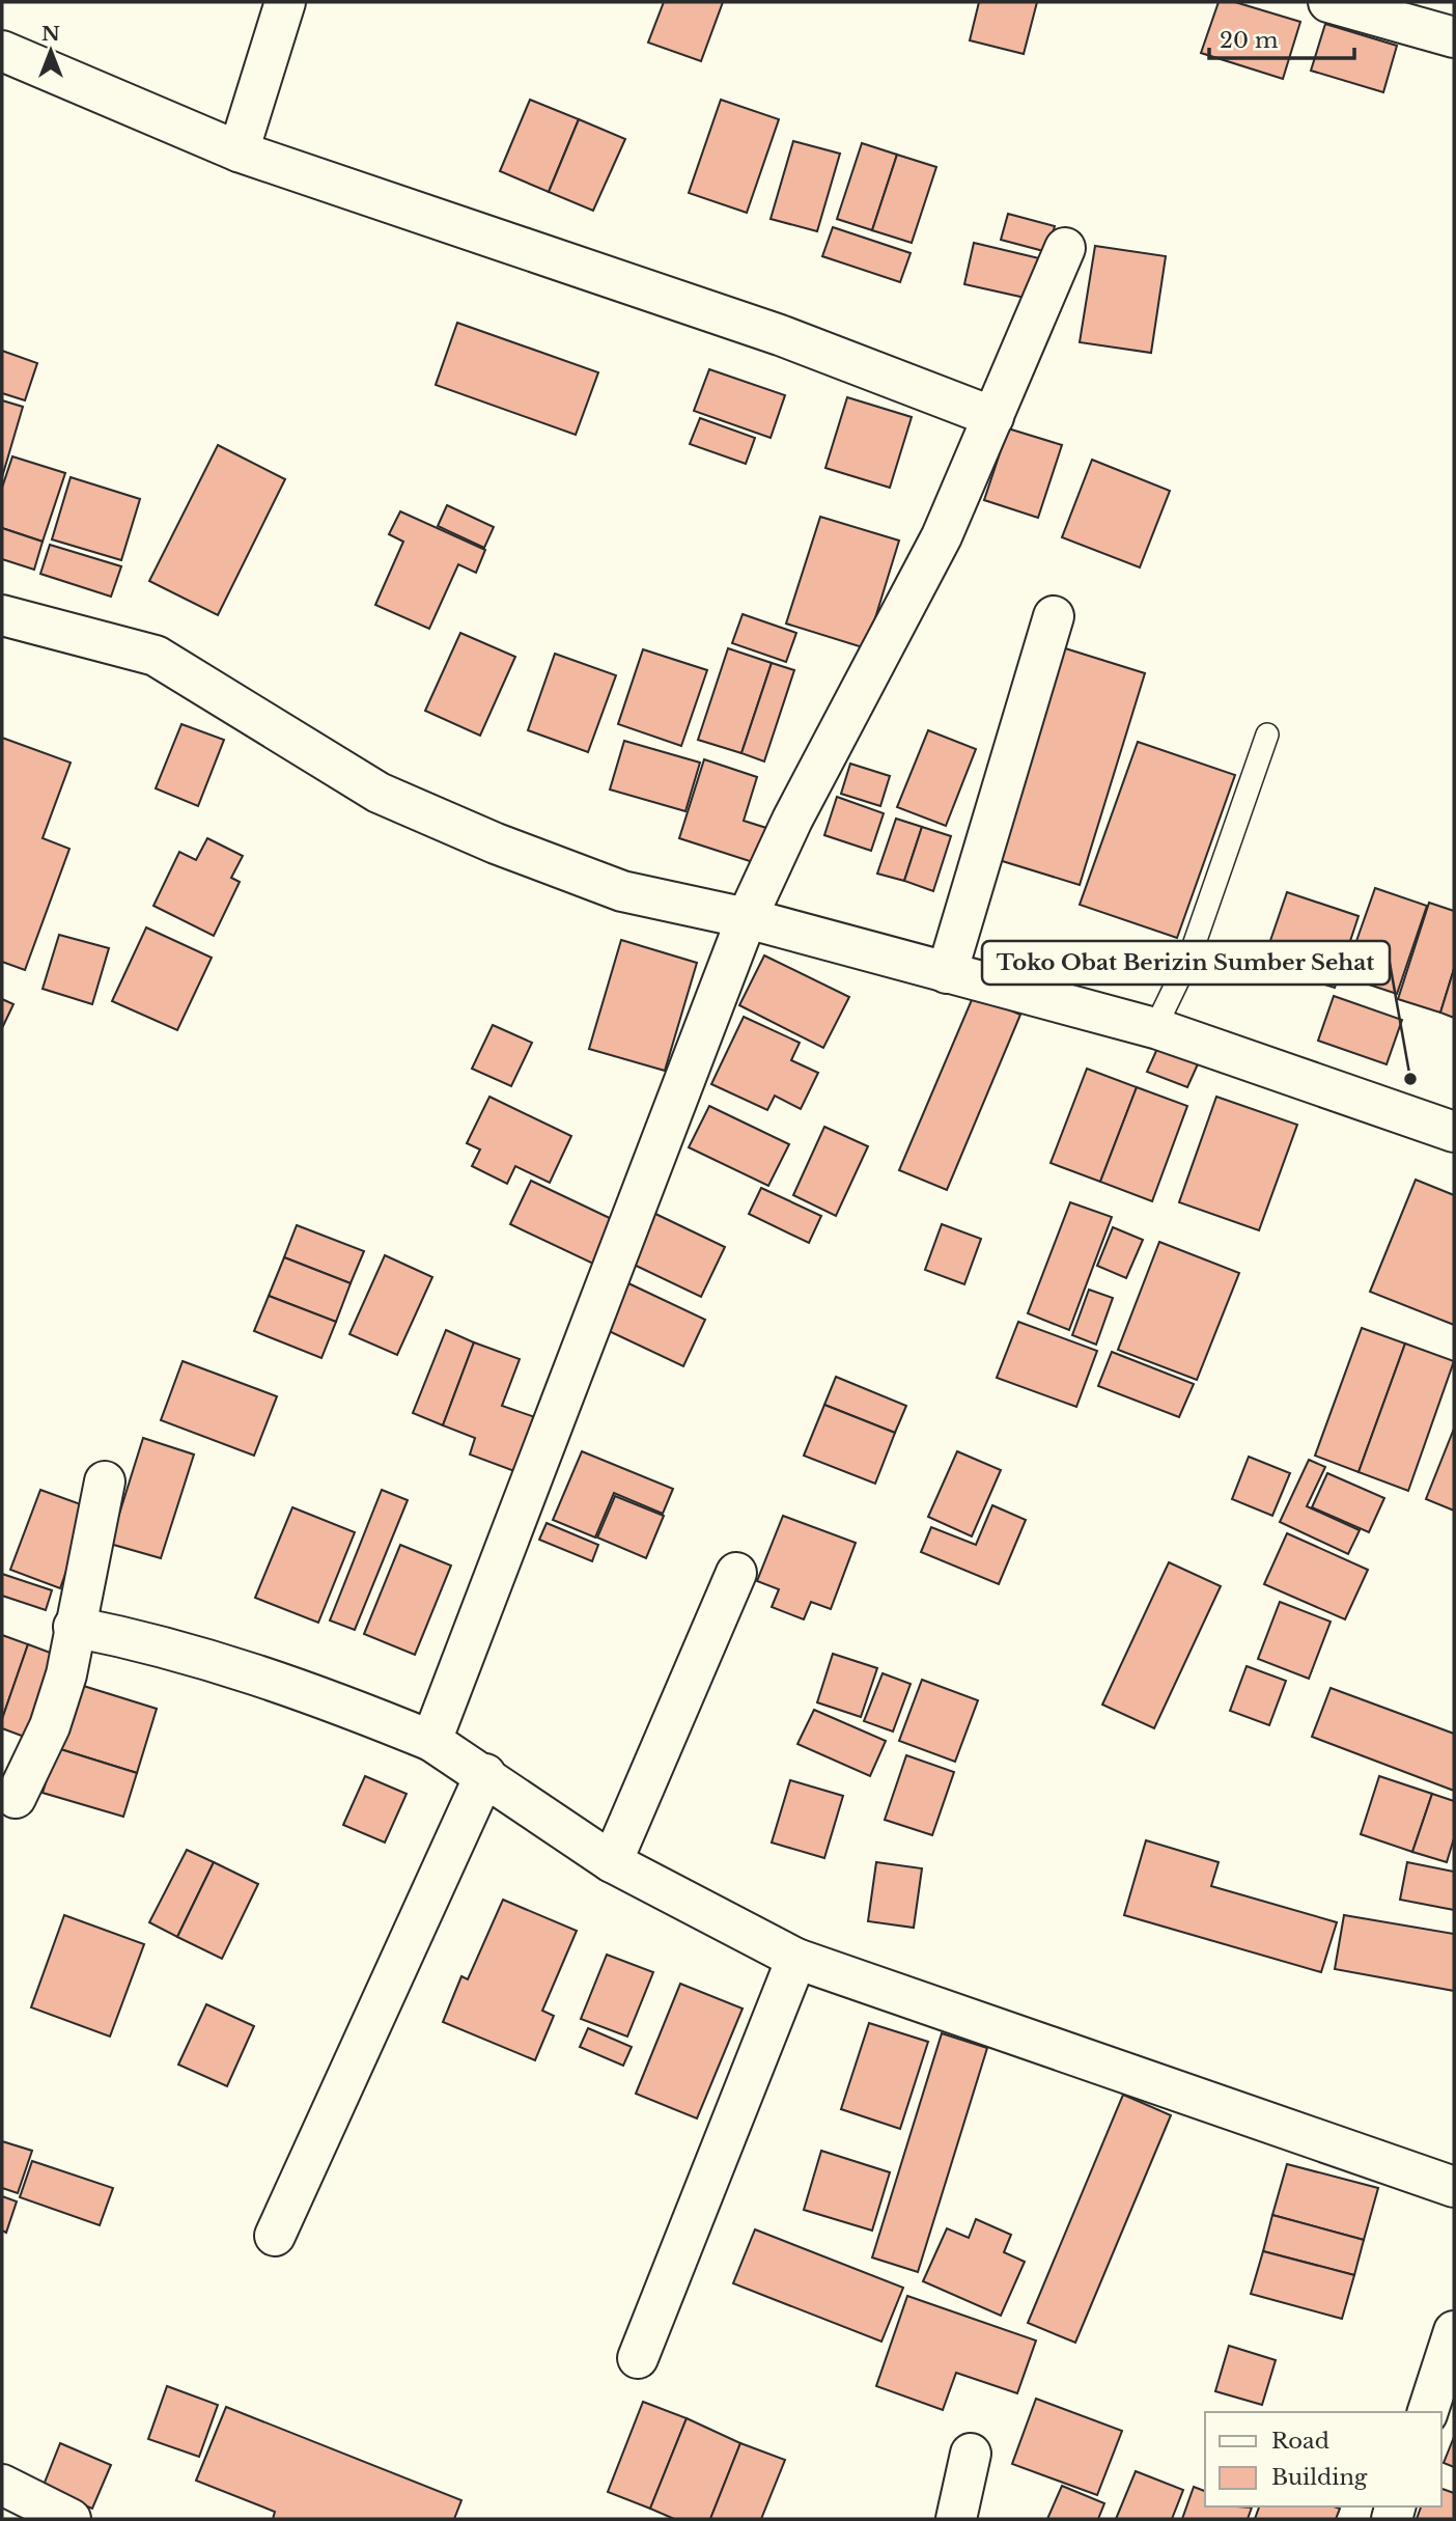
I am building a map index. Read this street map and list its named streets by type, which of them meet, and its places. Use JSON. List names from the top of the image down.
{
  "places": ["Toko Obat Berizin Sumber Sehat"],
  "legend": ["Road", "Building"],
  "scale_bar": "20 m",
  "north": "top"
}
